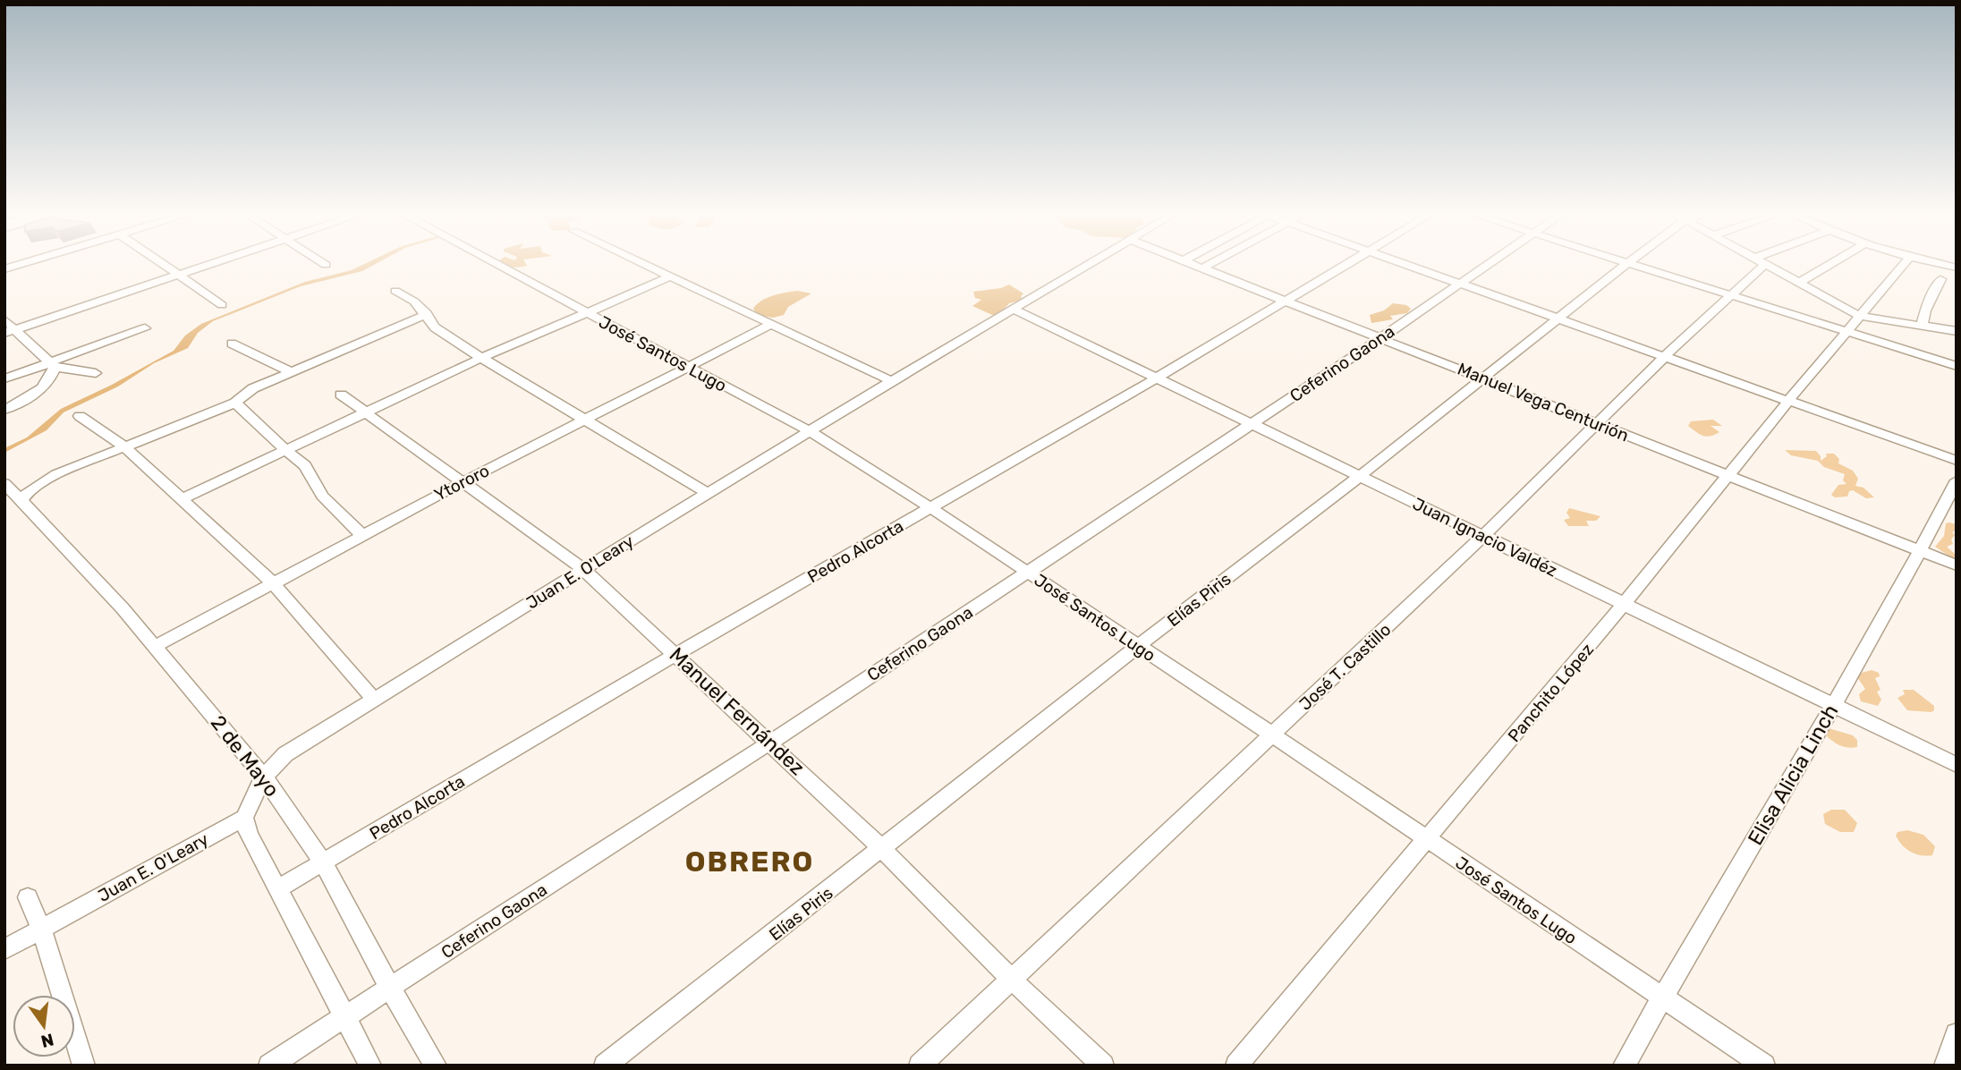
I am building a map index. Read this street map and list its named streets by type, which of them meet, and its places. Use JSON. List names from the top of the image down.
{
  "streets": {
    "street": [
      "José Santos Lugo",
      "Ceferino Gaona",
      "Manuel Vega Centurión",
      "Ytororo",
      "Juan Ignacio Valdéz",
      "Pedro Alcorta",
      "Juan E. O'Leary",
      "Elías Piris",
      "José T. Castillo",
      "Panchito López",
      "Manuel Fernández",
      "2 de Mayo",
      "Elisa Alicia Linch"
    ]
  },
  "crossings": [
    ["José Santos Lugo", "Ceferino Gaona"],
    ["José Santos Lugo", "Ytororo"],
    ["José Santos Lugo", "Pedro Alcorta"],
    ["José Santos Lugo", "Juan E. O'Leary"],
    ["José Santos Lugo", "Elías Piris"],
    ["José Santos Lugo", "José T. Castillo"],
    ["José Santos Lugo", "Panchito López"],
    ["José Santos Lugo", "Elisa Alicia Linch"],
    ["Ceferino Gaona", "Manuel Vega Centurión"],
    ["Ceferino Gaona", "Juan Ignacio Valdéz"],
    ["Ceferino Gaona", "Manuel Fernández"],
    ["Ceferino Gaona", "2 de Mayo"],
    ["Manuel Vega Centurión", "Pedro Alcorta"],
    ["Manuel Vega Centurión", "Elías Piris"],
    ["Manuel Vega Centurión", "José T. Castillo"],
    ["Manuel Vega Centurión", "Panchito López"],
    ["Manuel Vega Centurión", "Elisa Alicia Linch"],
    ["Ytororo", "Manuel Fernández"],
    ["Ytororo", "2 de Mayo"],
    ["Juan Ignacio Valdéz", "Pedro Alcorta"],
    ["Juan Ignacio Valdéz", "Juan E. O'Leary"],
    ["Juan Ignacio Valdéz", "Elías Piris"],
    ["Juan Ignacio Valdéz", "José T. Castillo"],
    ["Juan Ignacio Valdéz", "Panchito López"],
    ["Juan Ignacio Valdéz", "Elisa Alicia Linch"],
    ["Pedro Alcorta", "Manuel Fernández"],
    ["Pedro Alcorta", "2 de Mayo"],
    ["Juan E. O'Leary", "Manuel Fernández"],
    ["Juan E. O'Leary", "2 de Mayo"],
    ["Elías Piris", "Manuel Fernández"],
    ["José T. Castillo", "Manuel Fernández"]
  ],
  "districts": ["OBRERO"],
  "north": "bottom"
}
